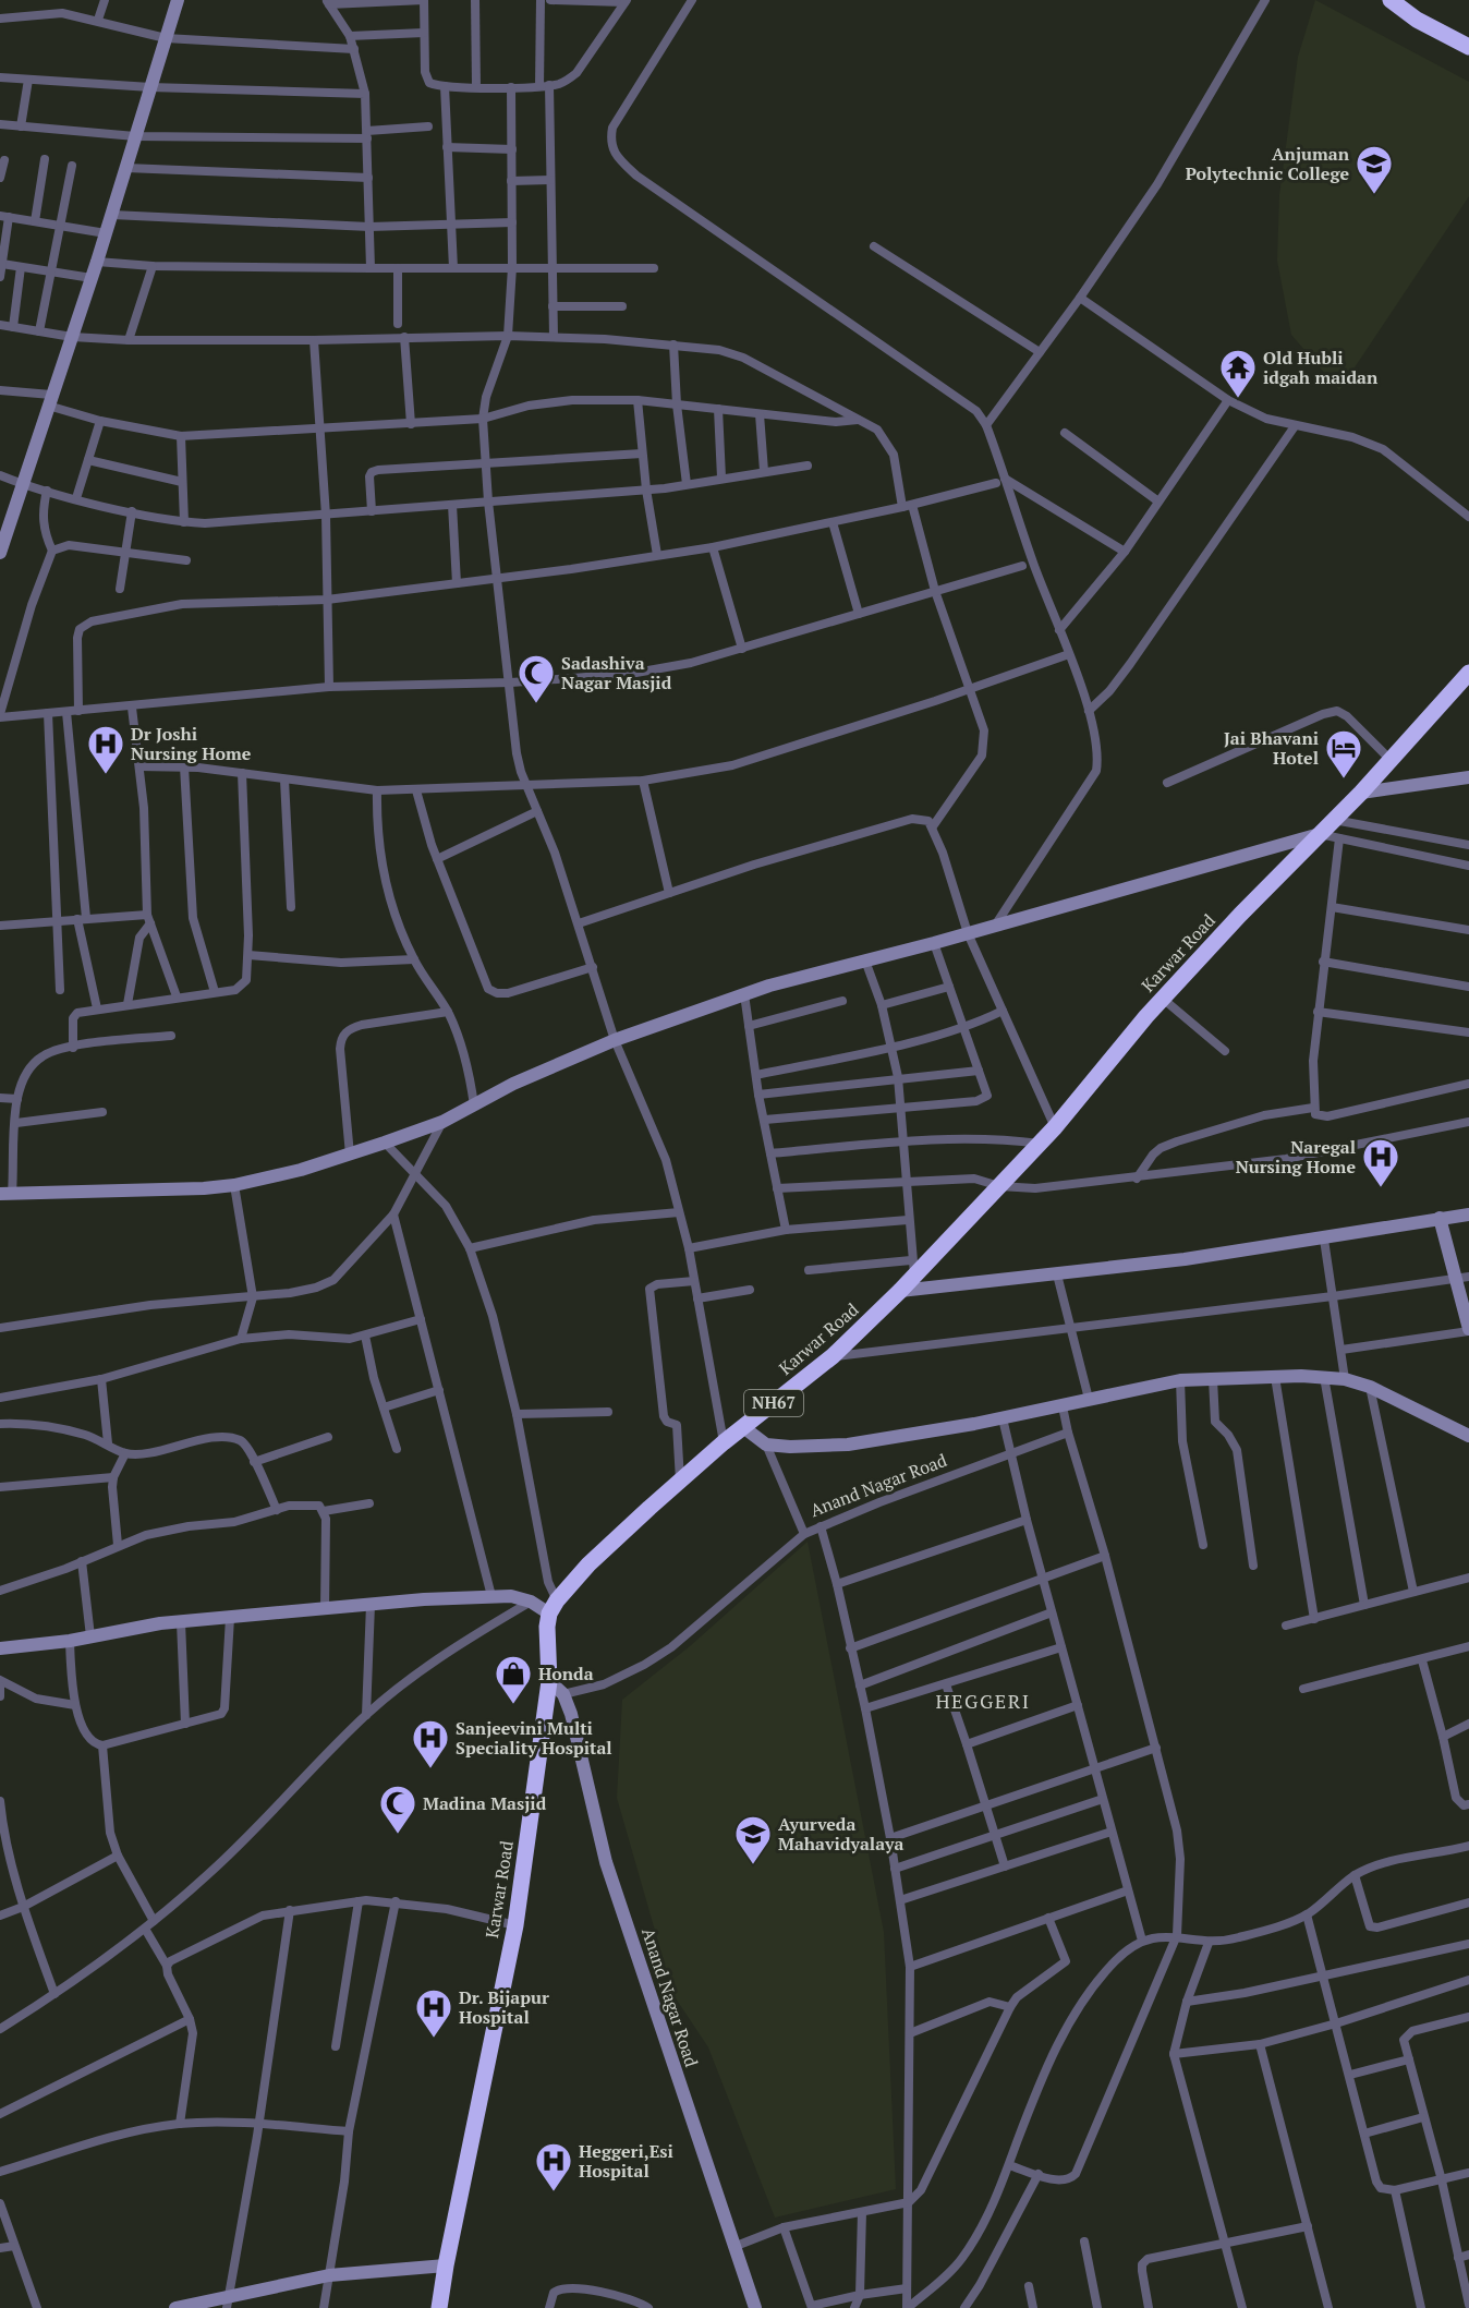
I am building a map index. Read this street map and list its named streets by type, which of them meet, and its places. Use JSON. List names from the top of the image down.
{
  "streets": {
    "highway": ["Karwar Road", "NH67"],
    "street": ["Anand Nagar Road"]
  },
  "districts": ["HEGGERI"],
  "places": {
    "school or university": ["Anjuman Polytechnic College", "Ayurveda Mahavidyalaya"],
    "temple": ["Old Hubli idgah maidan"],
    "mosque": ["Sadashiva Nagar Masjid", "Madina Masjid"],
    "hospital": [
      "Dr Joshi Nursing Home",
      "Naregal Nursing Home",
      "Sanjeevini Multi Speciality Hospital",
      "Dr. Bijapur Hospital",
      "Heggeri,Esi Hospital"
    ],
    "hotel": ["Jai Bhavani Hotel"],
    "shop": ["Honda"]
  }
}
